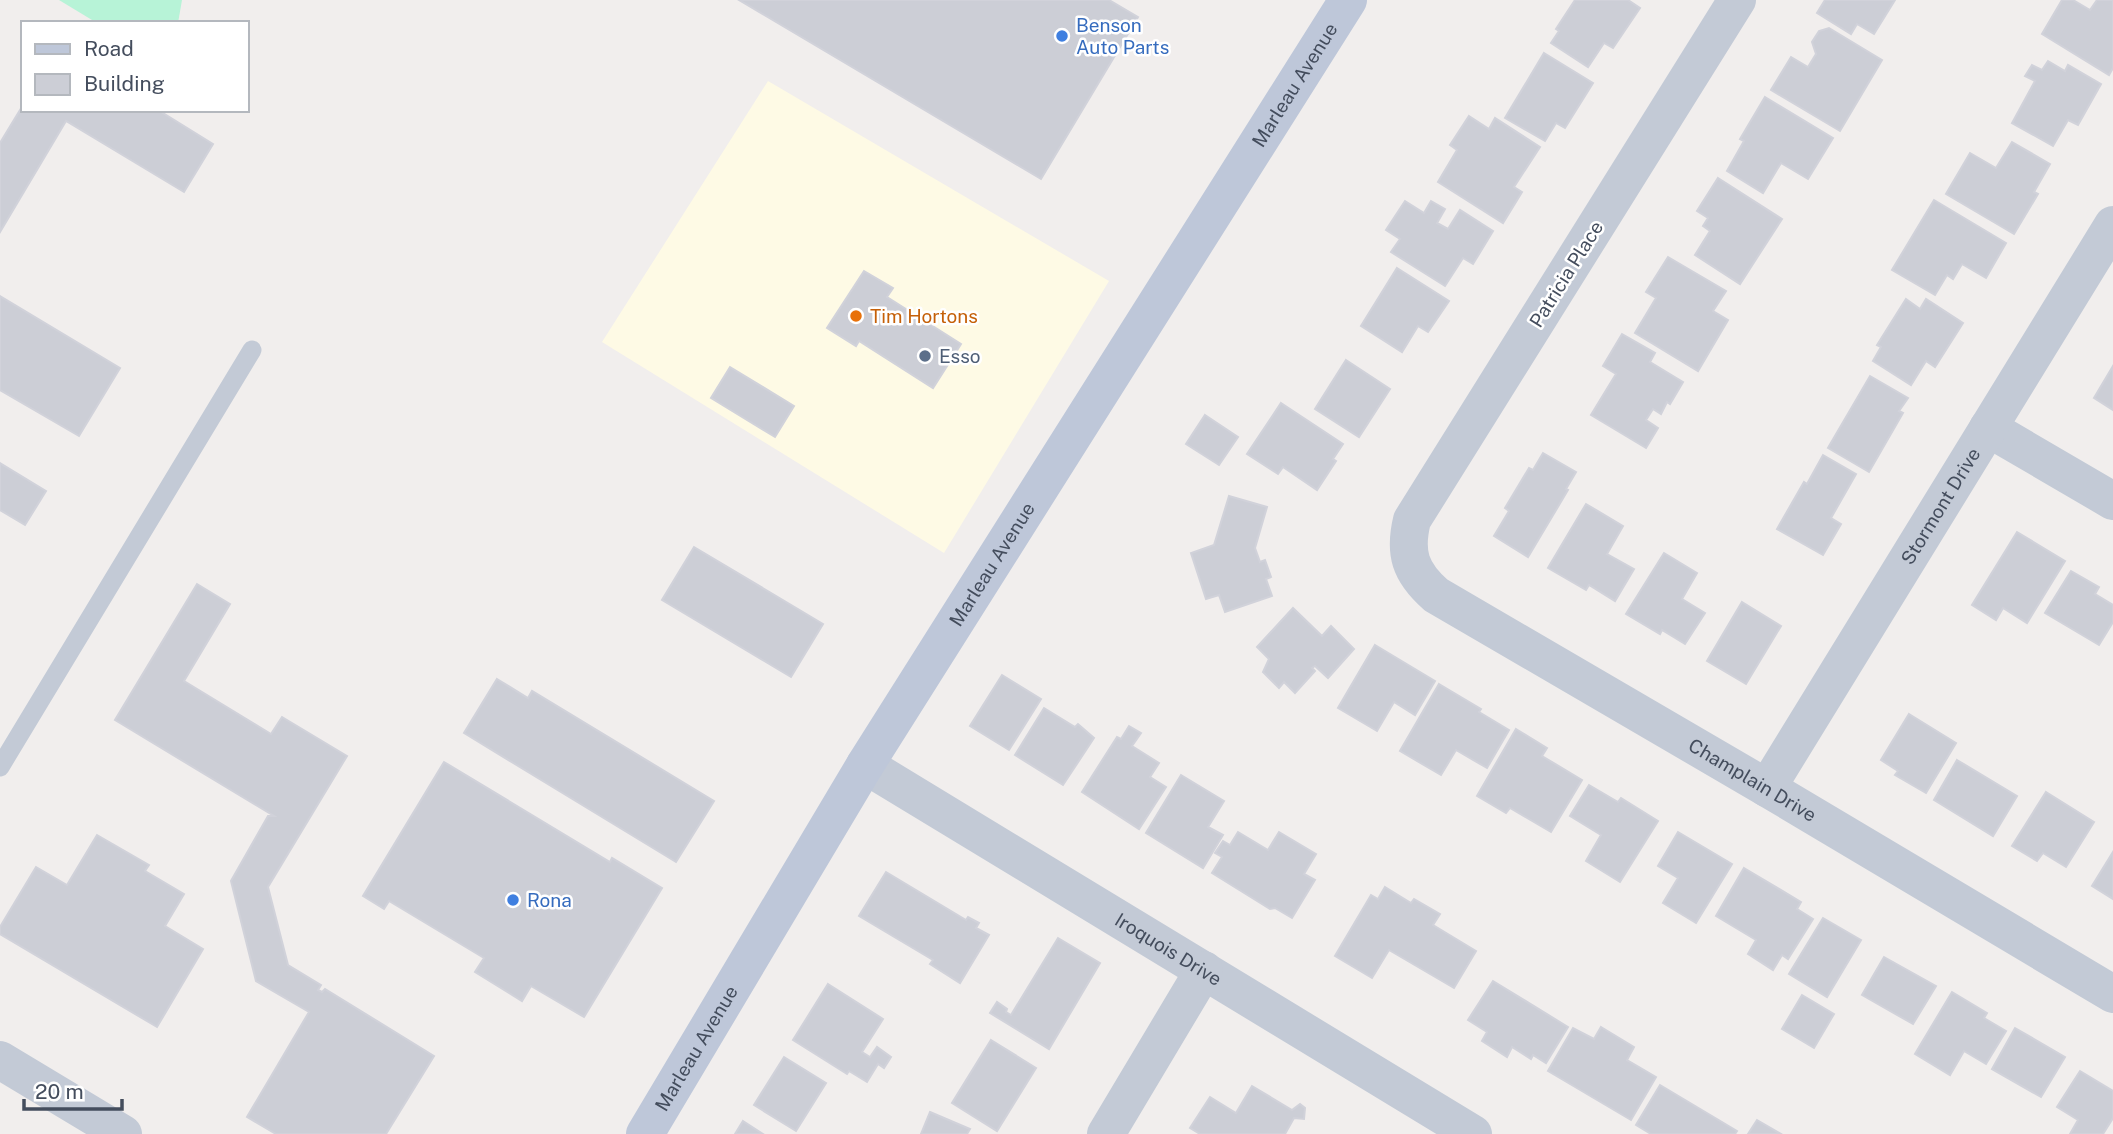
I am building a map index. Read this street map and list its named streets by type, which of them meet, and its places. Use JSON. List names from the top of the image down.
{
  "streets": {
    "main road": ["Marleau Avenue"],
    "street": [
      "Patricia Place",
      "Stormont Drive",
      "Champlain Drive",
      "Iroquois Drive"
    ]
  },
  "crossings": [
    ["Marleau Avenue", "Iroquois Drive"],
    ["Patricia Place", "Champlain Drive"],
    ["Stormont Drive", "Champlain Drive"]
  ],
  "places": [
    "Benson Auto Parts",
    "Tim Hortons",
    "Esso",
    "Rona"
  ],
  "legend": ["Road", "Building"],
  "scale_bar": "20 m"
}
